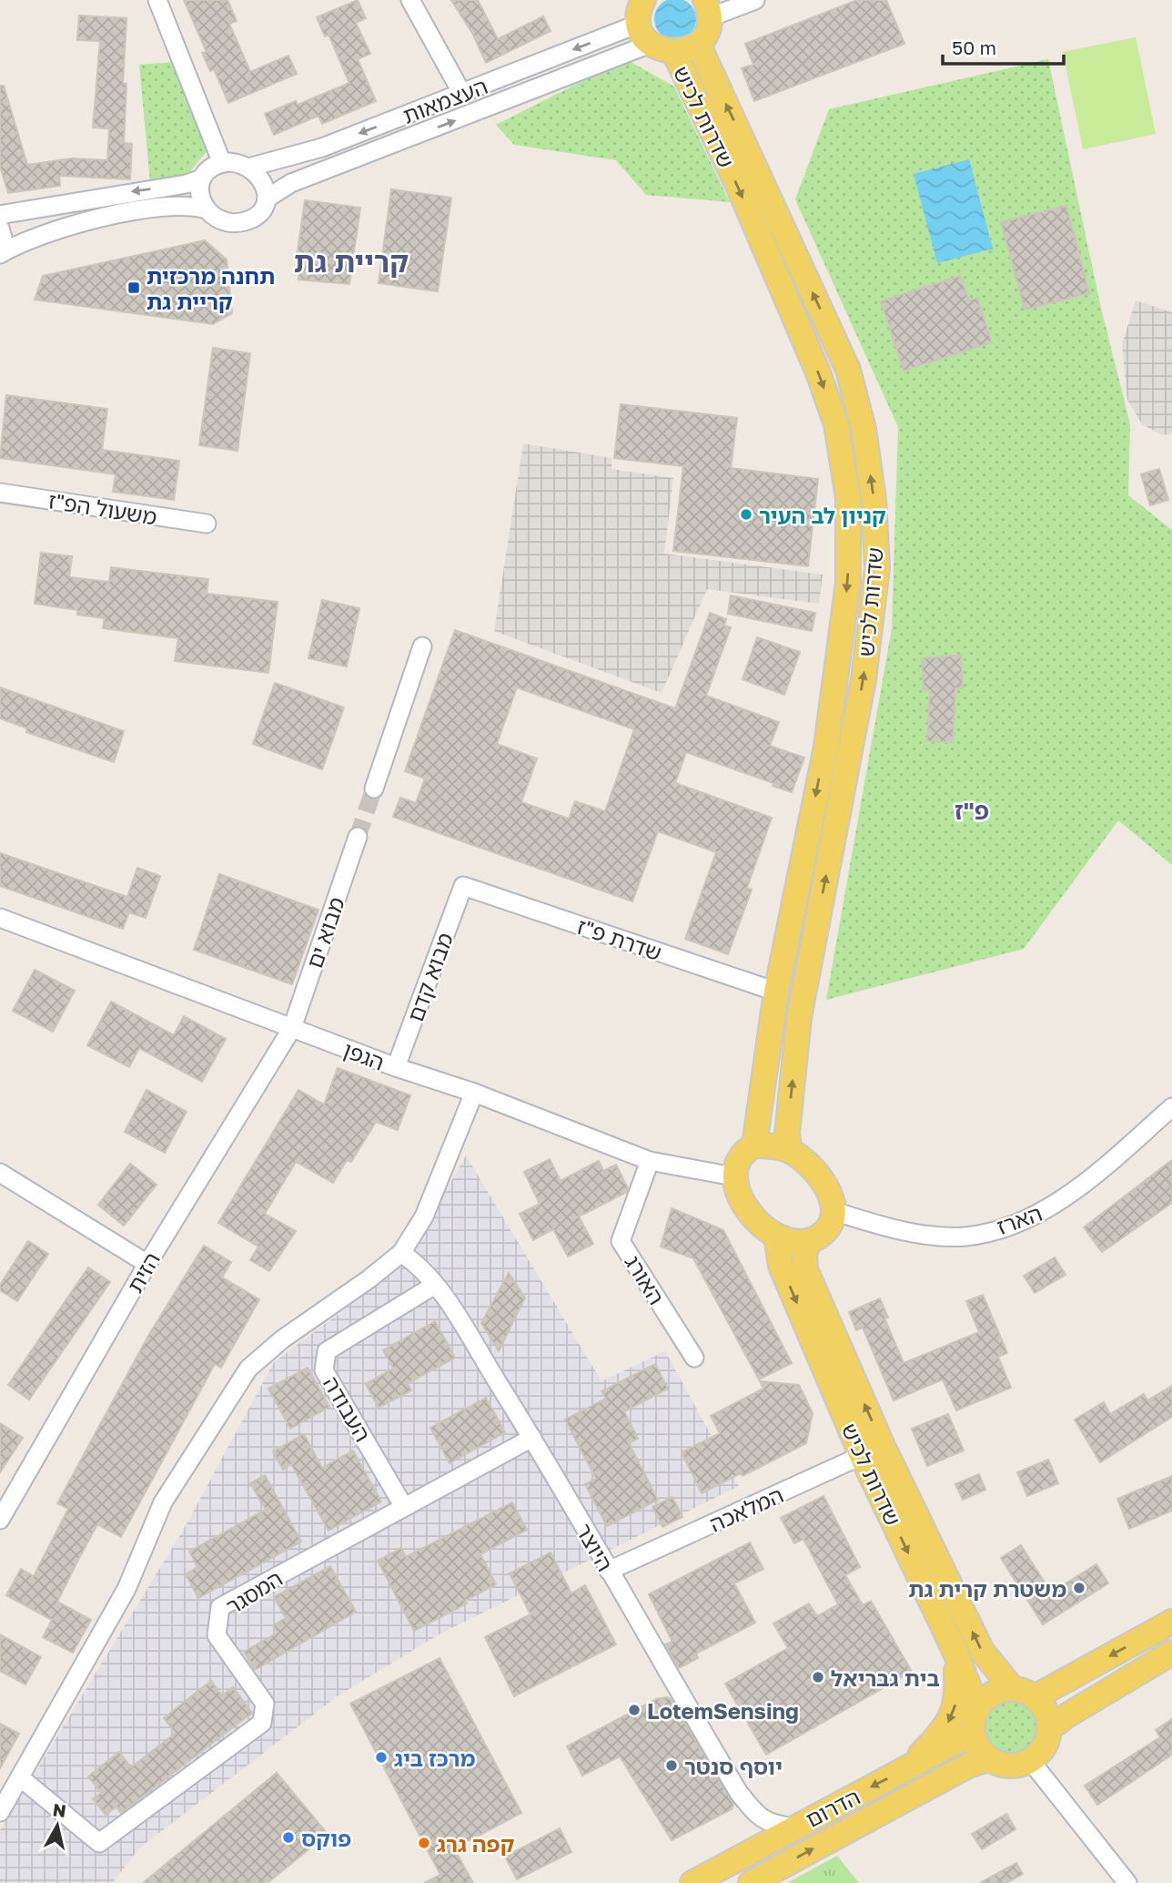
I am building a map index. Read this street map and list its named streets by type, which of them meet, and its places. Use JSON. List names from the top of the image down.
{
  "streets": {
    "main road": ["שדרות לכיש", "הדרום"],
    "street": [
      "העצמאות",
      "משעול הפ\"ז",
      "מבוא ים",
      "שדרת פ\"ז",
      "מבוא קדם",
      "הגפן",
      "הארז",
      "הזית",
      "האורג",
      "העבודה",
      "המלאכה",
      "היוצר",
      "המסגר"
    ]
  },
  "crossings": [
    ["שדרות לכיש", "שדרת פ\"ז"],
    ["שדרות לכיש", "הגפן"],
    ["שדרות לכיש", "הארז"],
    ["שדרות לכיש", "המלאכה"],
    ["שדרות לכיש", "הדרום"],
    ["מבוא ים", "הגפן"],
    ["מבוא ים", "הזית"],
    ["שדרת פ\"ז", "מבוא קדם"],
    ["מבוא קדם", "הגפן"],
    ["הגפן", "הארז"],
    ["הגפן", "הזית"],
    ["הגפן", "האורג"],
    ["העבודה", "היוצר"],
    ["העבודה", "המסגר"],
    ["המלאכה", "היוצר"],
    ["היוצר", "המסגר"],
    ["היוצר", "הדרום"]
  ],
  "districts": ["קריית גת", "פ\"ז"],
  "places": {
    "transit": ["תחנה מרכזית קריית גת"],
    "other": [
      "קניון לב העיר",
      "משטרת קרית גת",
      "בית גבריאל",
      "LotemSensing",
      "מרכז ביג",
      "יוסף סנטר",
      "פוקס",
      "קפה גרג"
    ]
  },
  "scale_bar": "50 m",
  "north": "top"
}
